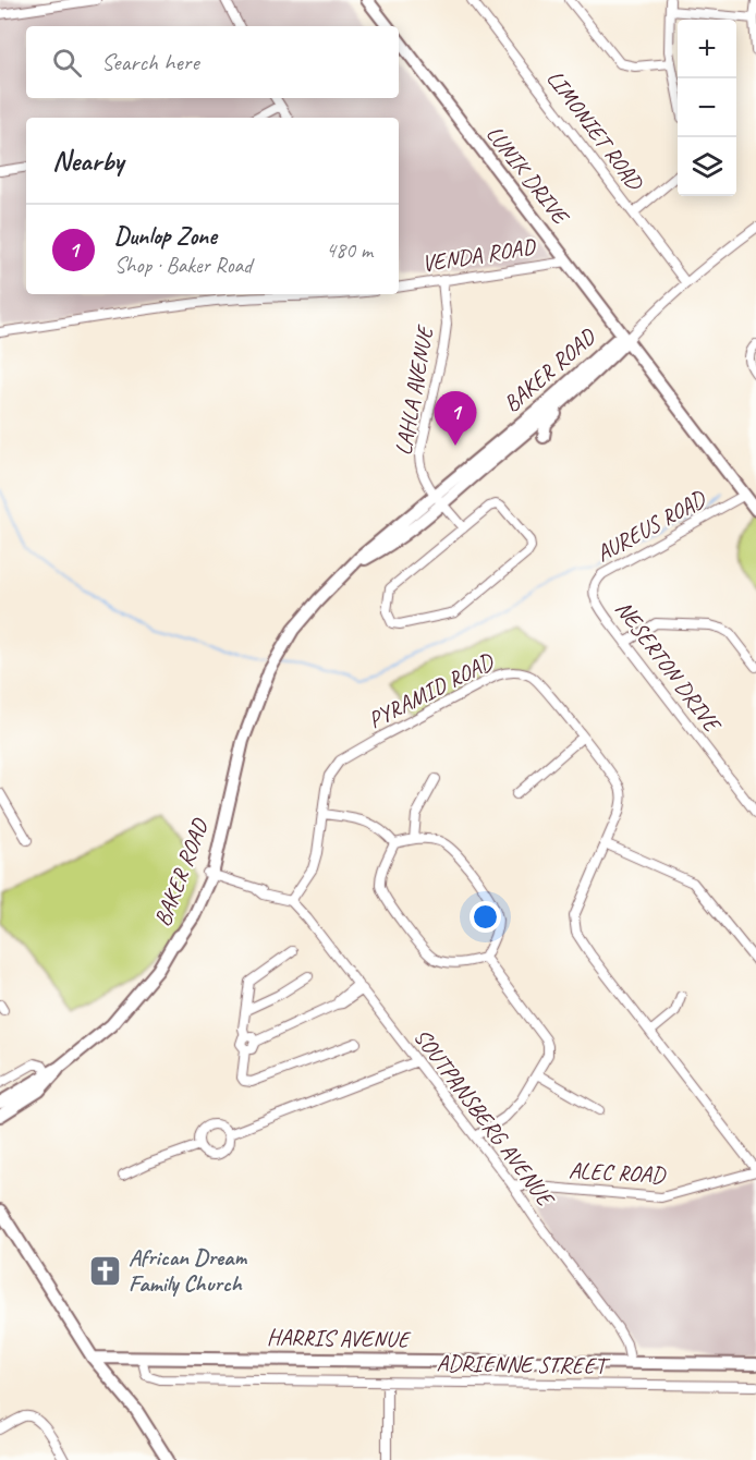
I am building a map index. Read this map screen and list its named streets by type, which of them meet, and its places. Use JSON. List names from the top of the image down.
{
  "streets": {
    "main road": ["LUNIK DRIVE", "BAKER ROAD", "HARRIS AVENUE"],
    "street": [
      "LIMONIET ROAD",
      "VENDA ROAD",
      "LAHLA AVENUE",
      "AUREUS ROAD",
      "NESERTON DRIVE",
      "PYRAMID ROAD",
      "SOUTPANSBERG AVENUE",
      "ALEC ROAD",
      "ADRIENNE STREET"
    ]
  },
  "crossings": [
    ["LUNIK DRIVE", "VENDA ROAD"],
    ["LUNIK DRIVE", "BAKER ROAD"],
    ["LUNIK DRIVE", "AUREUS ROAD"],
    ["VENDA ROAD", "LAHLA AVENUE"],
    ["BAKER ROAD", "LAHLA AVENUE"],
    ["AUREUS ROAD", "NESERTON DRIVE"],
    ["PYRAMID ROAD", "SOUTPANSBERG AVENUE"],
    ["PYRAMID ROAD", "ALEC ROAD"],
    ["SOUTPANSBERG AVENUE", "ALEC ROAD"],
    ["SOUTPANSBERG AVENUE", "HARRIS AVENUE"],
    ["HARRIS AVENUE", "ADRIENNE STREET"]
  ],
  "places": {
    "church": ["African Dream Family Church"]
  },
  "page": {
    "map_buttons": ["+", "−"],
    "search": "Search here",
    "heading": "Nearby",
    "list": [
      {
        "mark": "1",
        "name": "Dunlop Zone",
        "note": "Shop · Baker Road",
        "value": "480 m"
      }
    ],
    "pins": "1"
  }
}
